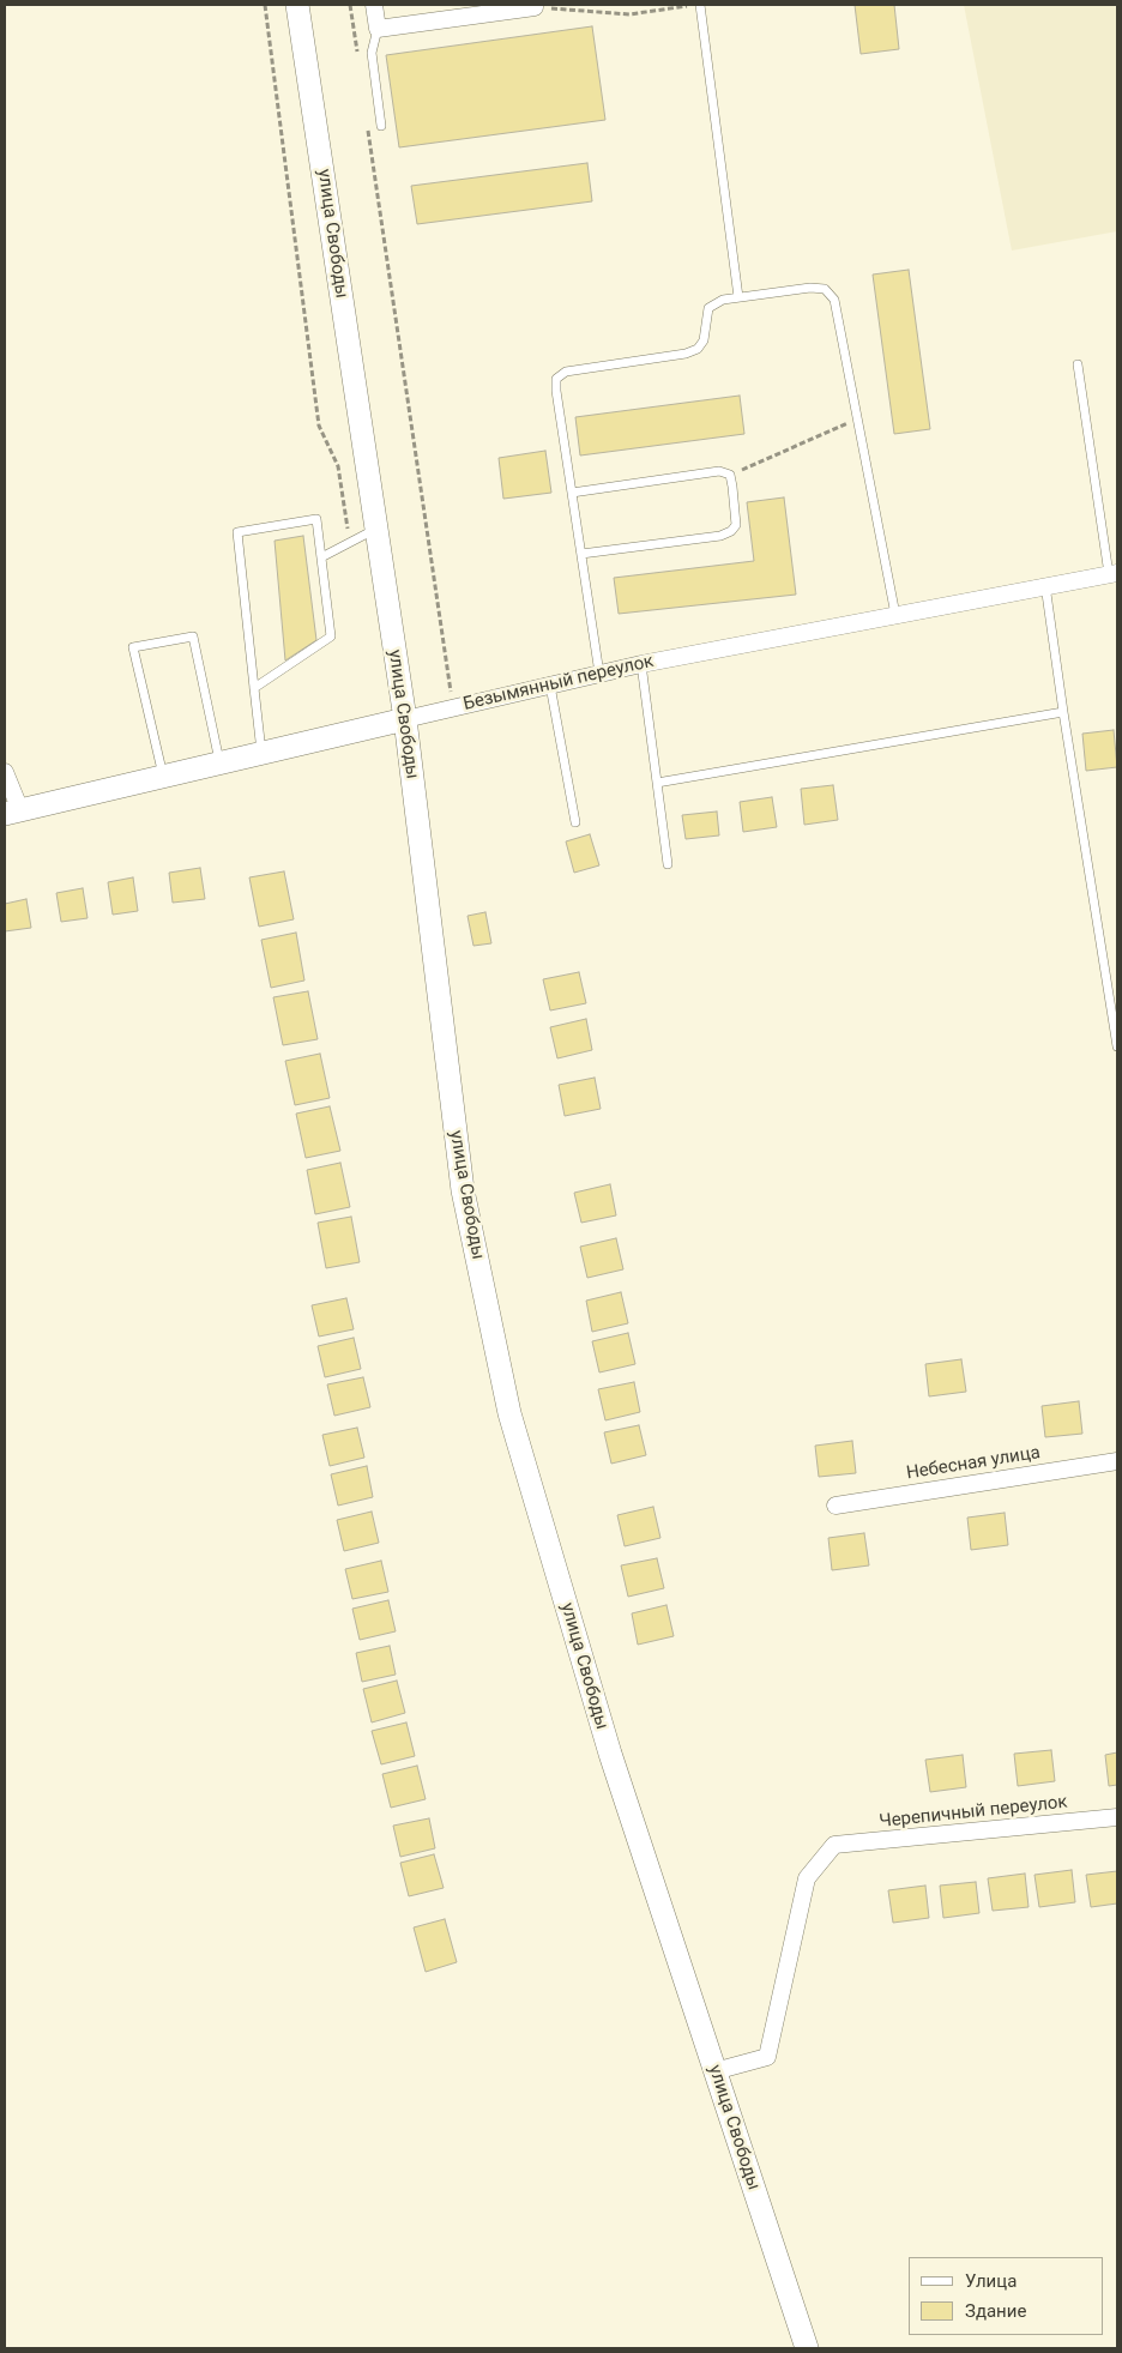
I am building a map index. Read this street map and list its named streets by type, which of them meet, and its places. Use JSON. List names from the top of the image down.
{
  "streets": {
    "main road": ["улица Свободы", "Безымянный переулок"],
    "street": ["Небесная улица", "Черепичный переулок"]
  },
  "crossings": [
    ["улица Свободы", "Безымянный переулок"],
    ["улица Свободы", "Черепичный переулок"]
  ],
  "legend": ["Улица", "Здание"]
}
